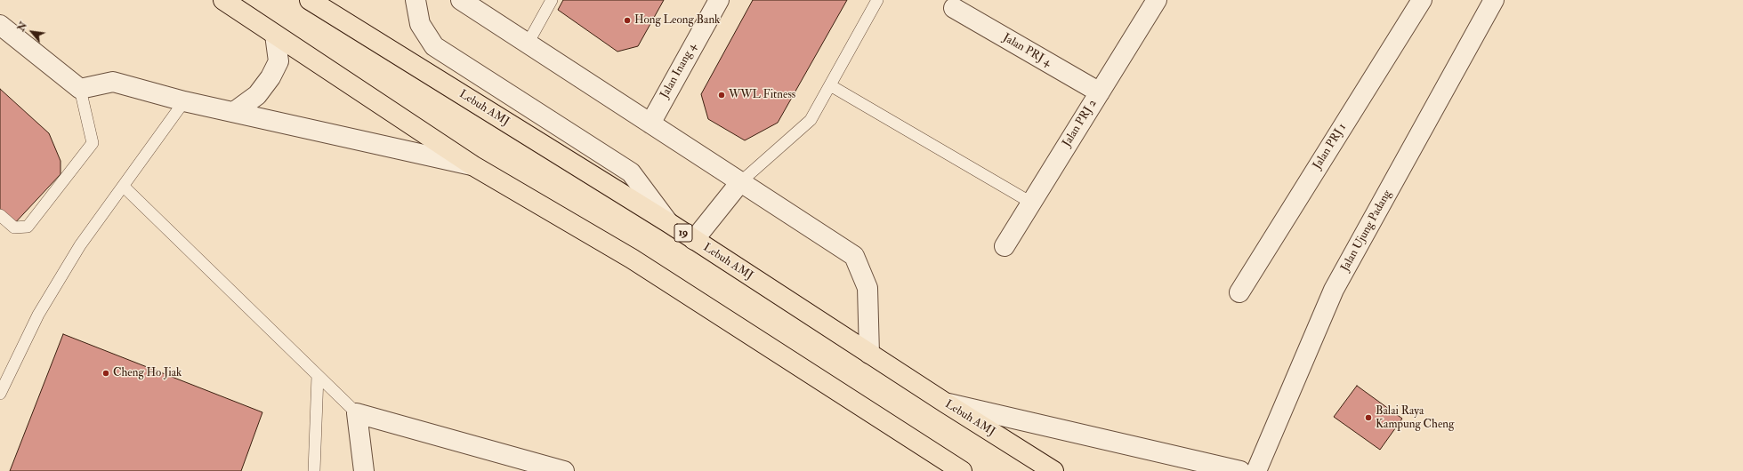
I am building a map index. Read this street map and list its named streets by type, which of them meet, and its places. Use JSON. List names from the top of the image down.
{
  "streets": {
    "highway": ["Lebuh AMJ", "19"],
    "street": [
      "Jalan PRJ 4",
      "Jalan Inang 4",
      "Jalan PRJ 2",
      "Jalan PRJ 1",
      "Jalan Ujung Padang"
    ]
  },
  "crossings": [
    ["Jalan PRJ 4", "Jalan PRJ 2"]
  ],
  "places": [
    "Hong Leong Bank",
    "WWL Fitness",
    "Cheng Ho Jiak",
    "Balai Raya Kampung Cheng"
  ],
  "north": "top left"
}
